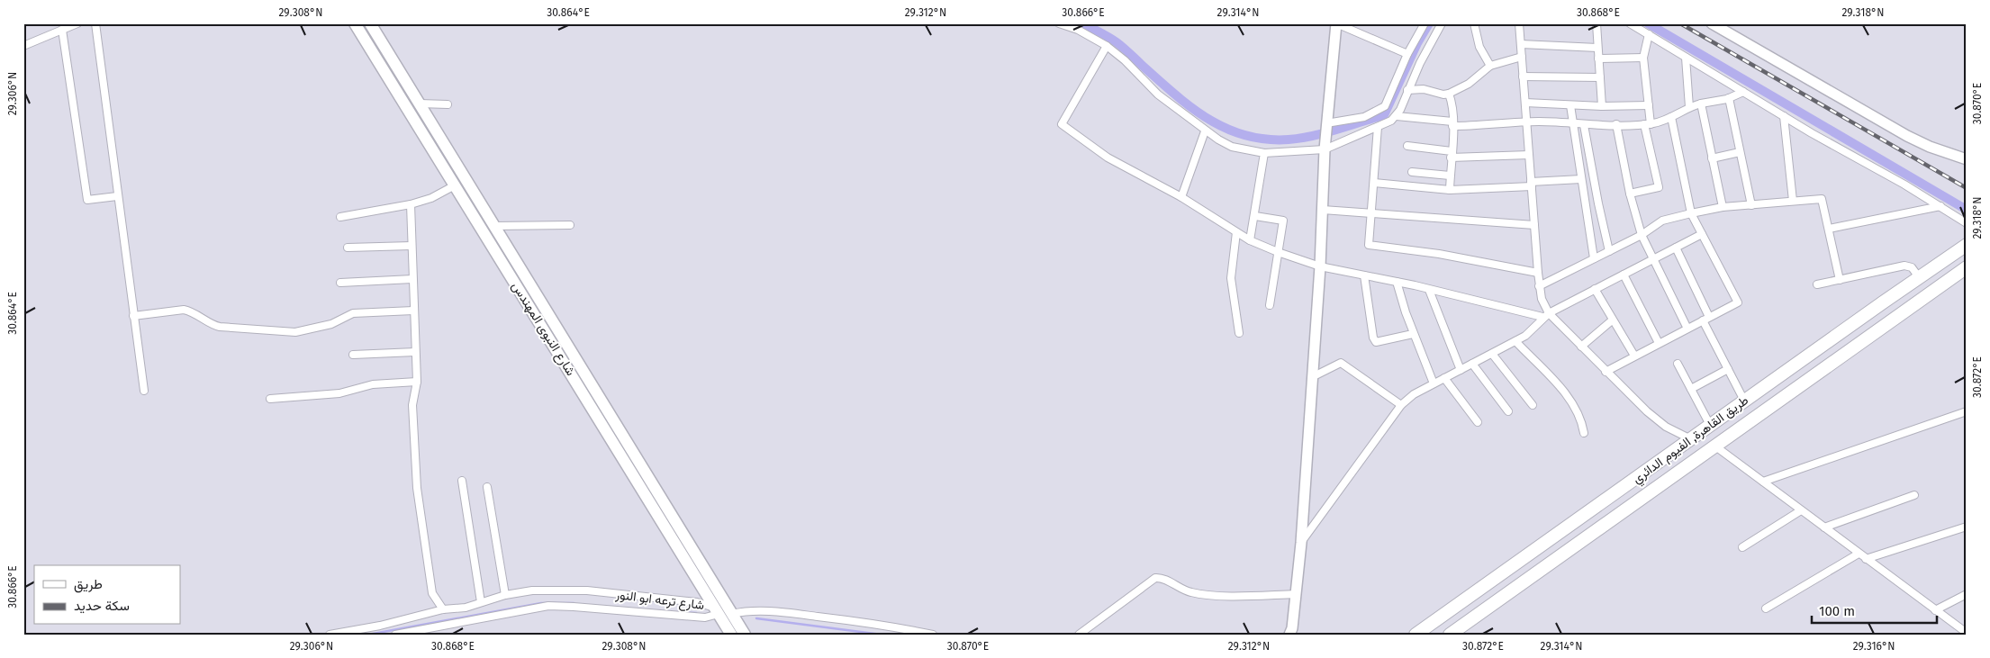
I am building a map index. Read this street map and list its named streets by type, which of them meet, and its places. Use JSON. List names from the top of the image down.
{
  "streets": {
    "highway": ["طريق القاهرة, الفيوم الدائري"],
    "main road": ["شارع النبوى المهندس"],
    "street": ["شارع ترعه ابو النور"]
  },
  "crossings": [
    ["شارع النبوى المهندس", "شارع ترعه ابو النور"]
  ],
  "legend": ["طريق", "سكة حديد"],
  "scale_bar": "100 m",
  "coordinates": [
    "29.308°N",
    "30.864°E",
    "29.312°N",
    "30.866°E",
    "29.314°N",
    "30.868°E",
    "29.318°N",
    "29.306°N",
    "30.870°E",
    "30.872°E",
    "29.316°N"
  ]
}
